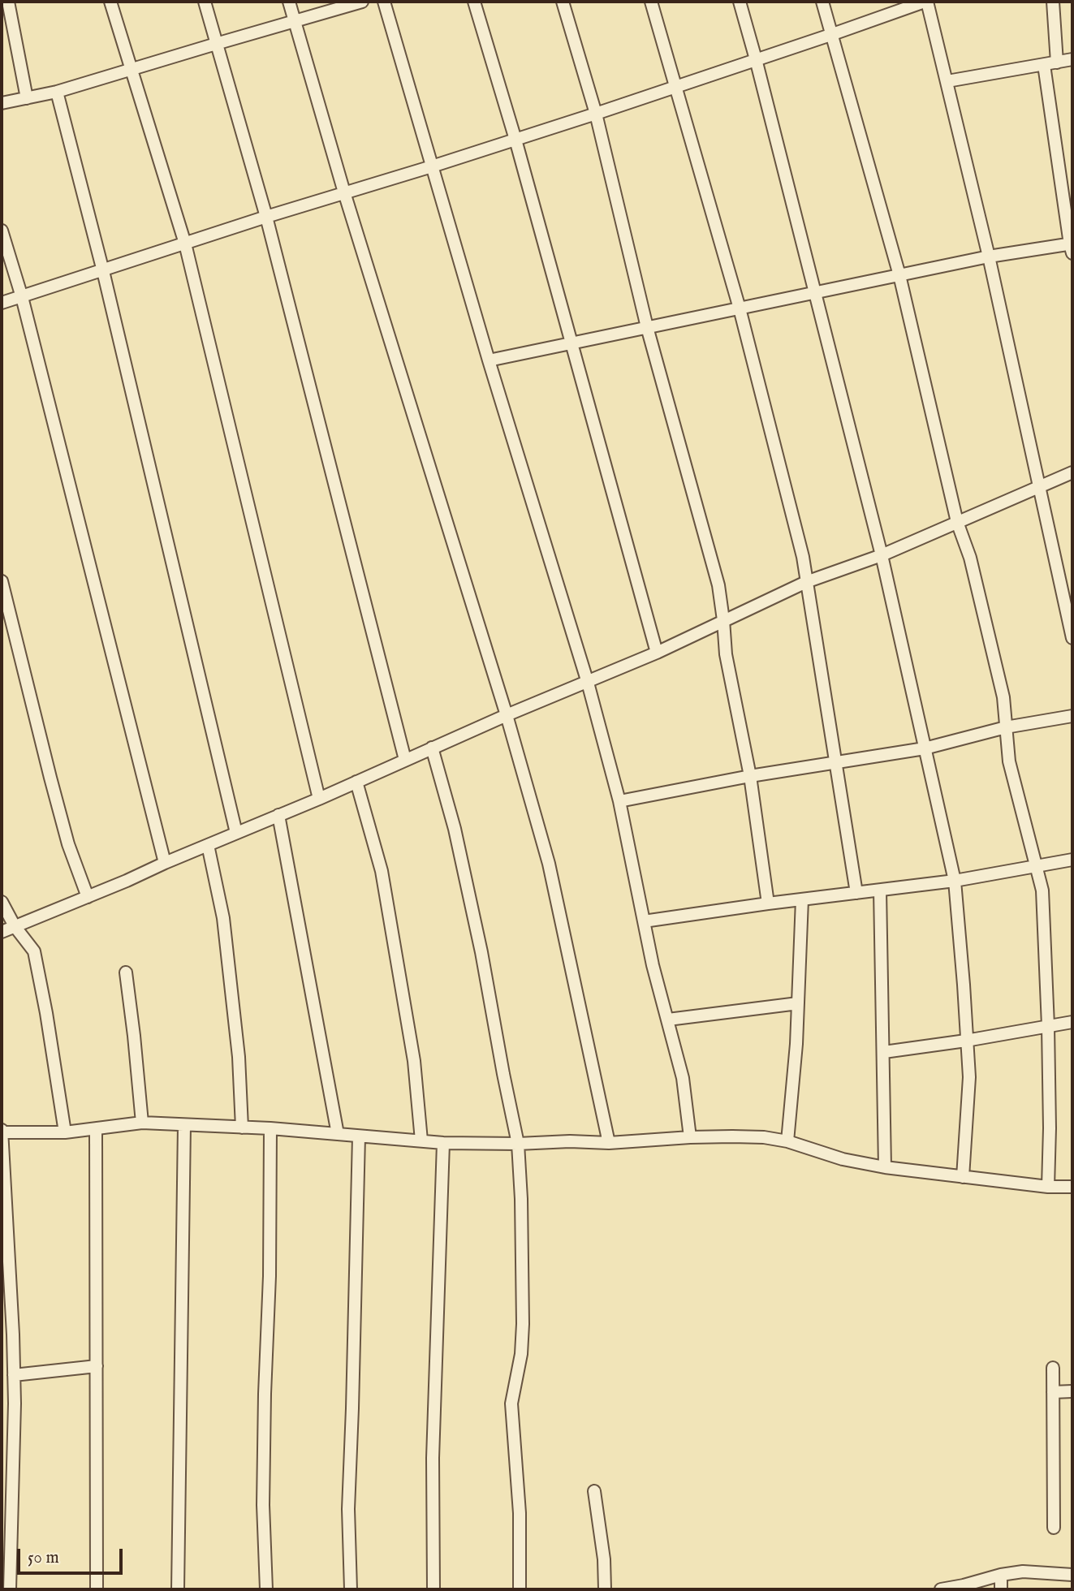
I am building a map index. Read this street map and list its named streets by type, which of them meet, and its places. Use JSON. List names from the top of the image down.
{
  "scale_bar": "50 m"
}
